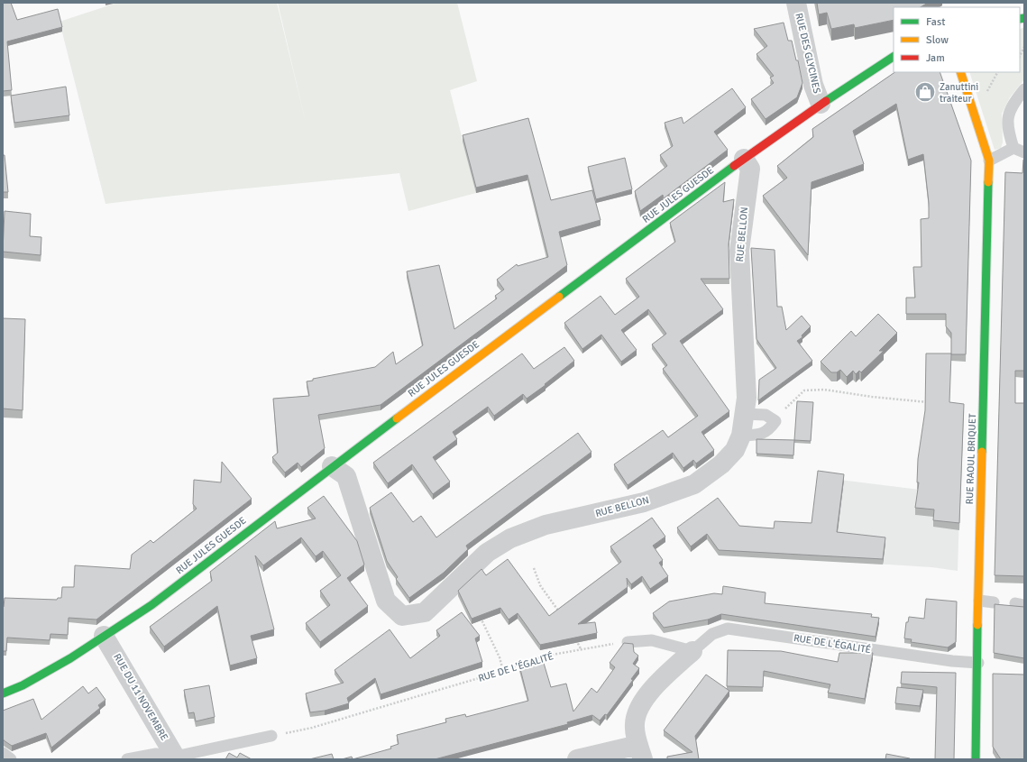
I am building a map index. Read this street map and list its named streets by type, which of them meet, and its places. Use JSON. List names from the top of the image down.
{
  "streets": {
    "street": [
      "RUE DES GLYCINES",
      "RUE JULES GUESDE",
      "RUE BELLON",
      "RUE RAOUL BRIQUET",
      "RUE DU 11 NOVEMBRE"
    ],
    "lane": ["RUE DE L'ÉGALITÉ"]
  },
  "crossings": [
    ["RUE DES GLYCINES", "RUE JULES GUESDE"],
    ["RUE JULES GUESDE", "RUE BELLON"],
    ["RUE JULES GUESDE", "RUE DU 11 NOVEMBRE"],
    ["RUE RAOUL BRIQUET", "RUE DE L'ÉGALITÉ"]
  ],
  "places": {
    "shop": ["Zanuttini traiteur"]
  },
  "legend": ["Fast", "Slow", "Jam"]
}
